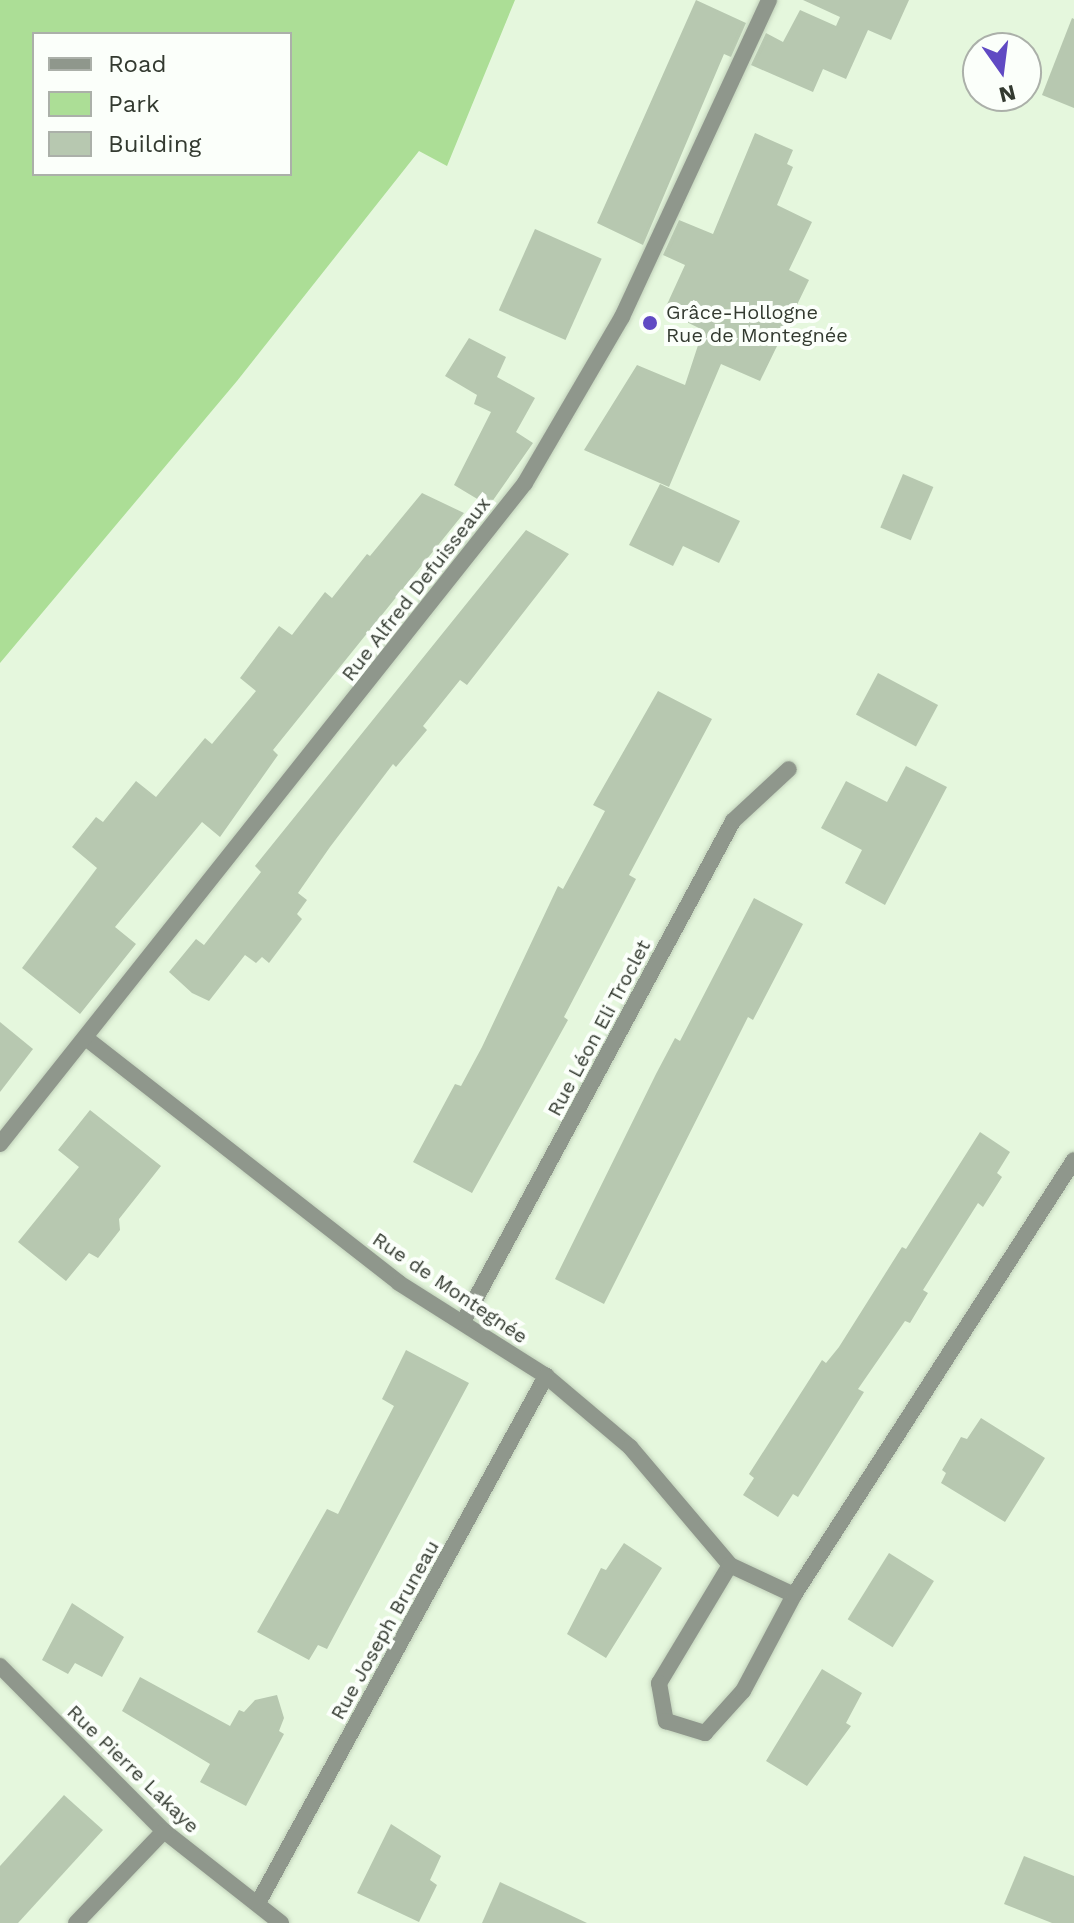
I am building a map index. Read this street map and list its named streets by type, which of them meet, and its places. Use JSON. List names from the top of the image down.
{
  "streets": {
    "street": [
      "Rue Alfred Defuisseaux",
      "Rue Léon Eli Troclet",
      "Rue de Montegnée",
      "Rue Joseph Bruneau",
      "Rue Pierre Lakaye"
    ]
  },
  "crossings": [
    ["Rue Alfred Defuisseaux", "Rue de Montegnée"],
    ["Rue Léon Eli Troclet", "Rue de Montegnée"],
    ["Rue de Montegnée", "Rue Joseph Bruneau"],
    ["Rue Joseph Bruneau", "Rue Pierre Lakaye"]
  ],
  "places": ["Grâce-Hollogne Rue de Montegnée"],
  "legend": ["Road", "Park", "Building"],
  "north": "bottom"
}
